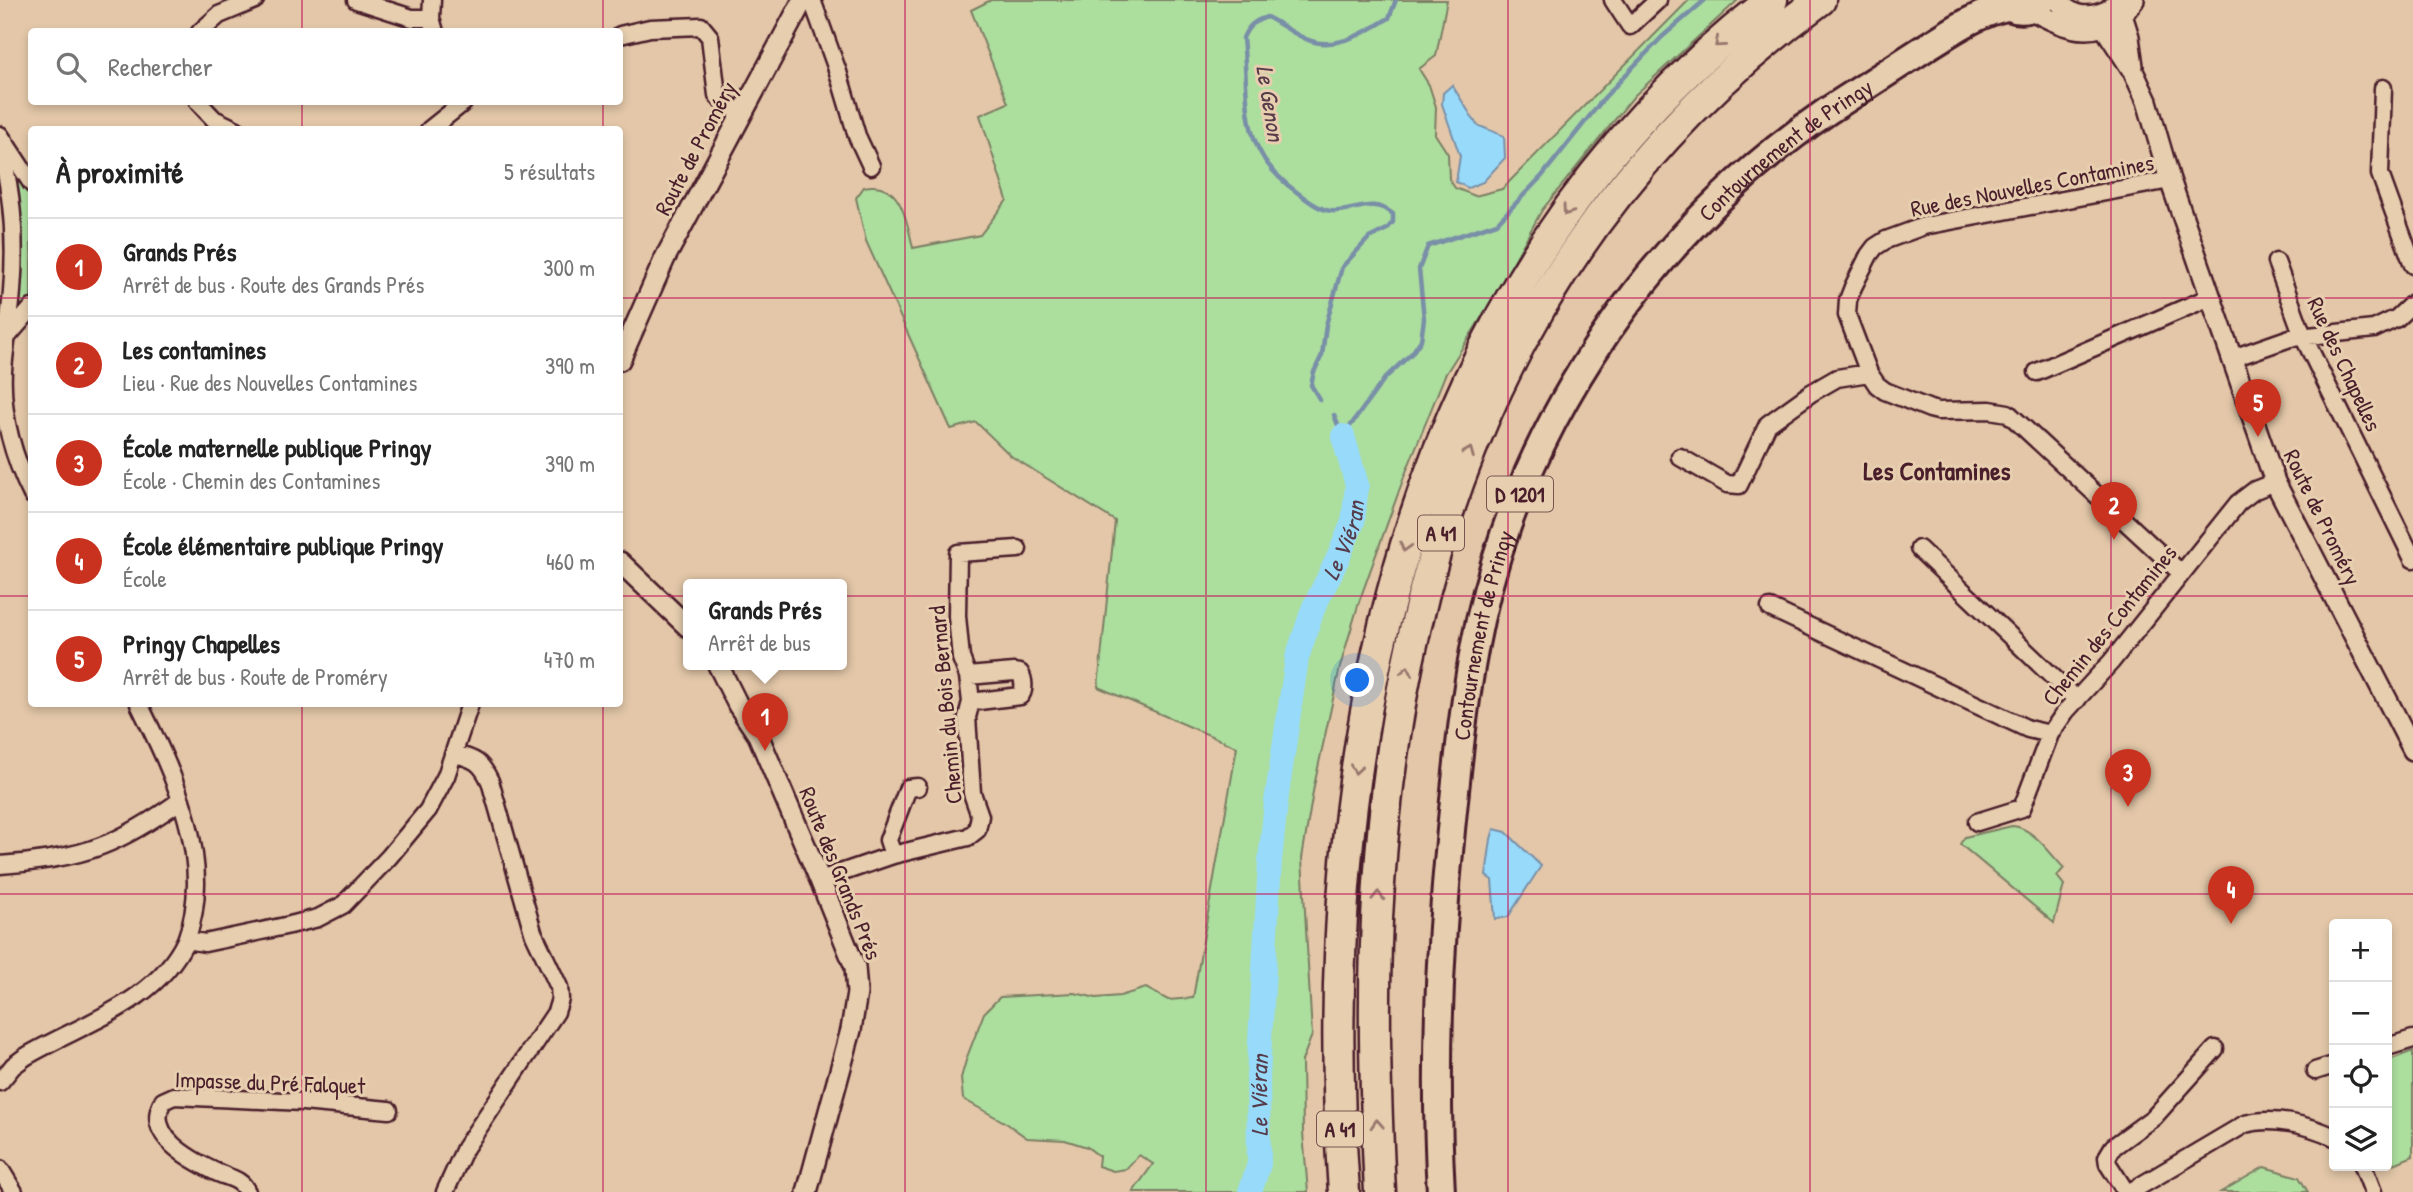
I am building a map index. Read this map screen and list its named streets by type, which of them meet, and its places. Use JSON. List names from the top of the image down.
{
  "streets": {
    "highway": ["Contournement de Pringy", "D 1201", "A 41"],
    "street": [
      "Route de Proméry",
      "Rue des Nouvelles Contamines",
      "Rue des Chapelles",
      "Chemin des Contamines",
      "Chemin du Bois Bernard",
      "Route des Grands Prés",
      "Impasse du Pré Falquet"
    ]
  },
  "crossings": [
    ["Route de Proméry", "Rue des Nouvelles Contamines"],
    ["Route de Proméry", "Chemin des Contamines"],
    ["Rue des Nouvelles Contamines", "Chemin des Contamines"],
    ["Chemin du Bois Bernard", "Route des Grands Prés"]
  ],
  "districts": ["Les Contamines"],
  "water": ["Le Genon", "Le Viéran"],
  "page": {
    "search": "Rechercher",
    "heading": ["À proximité", "5 résultats"],
    "list": [
      {
        "mark": "1",
        "name": "Grands Prés",
        "note": "Arrêt de bus · Route des Grands Prés",
        "value": "300 m"
      },
      {
        "mark": "2",
        "name": "Les contamines",
        "note": "Lieu · Rue des Nouvelles Contamines",
        "value": "390 m"
      },
      {
        "mark": "3",
        "name": "École maternelle publique Pringy",
        "note": "École · Chemin des Contamines",
        "value": "390 m"
      },
      {
        "mark": "4",
        "name": "École élémentaire publique Pringy",
        "note": "École",
        "value": "460 m"
      },
      {
        "mark": "5",
        "name": "Pringy Chapelles",
        "note": "Arrêt de bus · Route de Proméry",
        "value": "470 m"
      }
    ],
    "pins": [
      "5",
      "2",
      "1",
      "3",
      "4"
    ],
    "popup": ["Grands Prés", "Arrêt de bus"],
    "map_buttons": ["+", "−"]
  }
}
